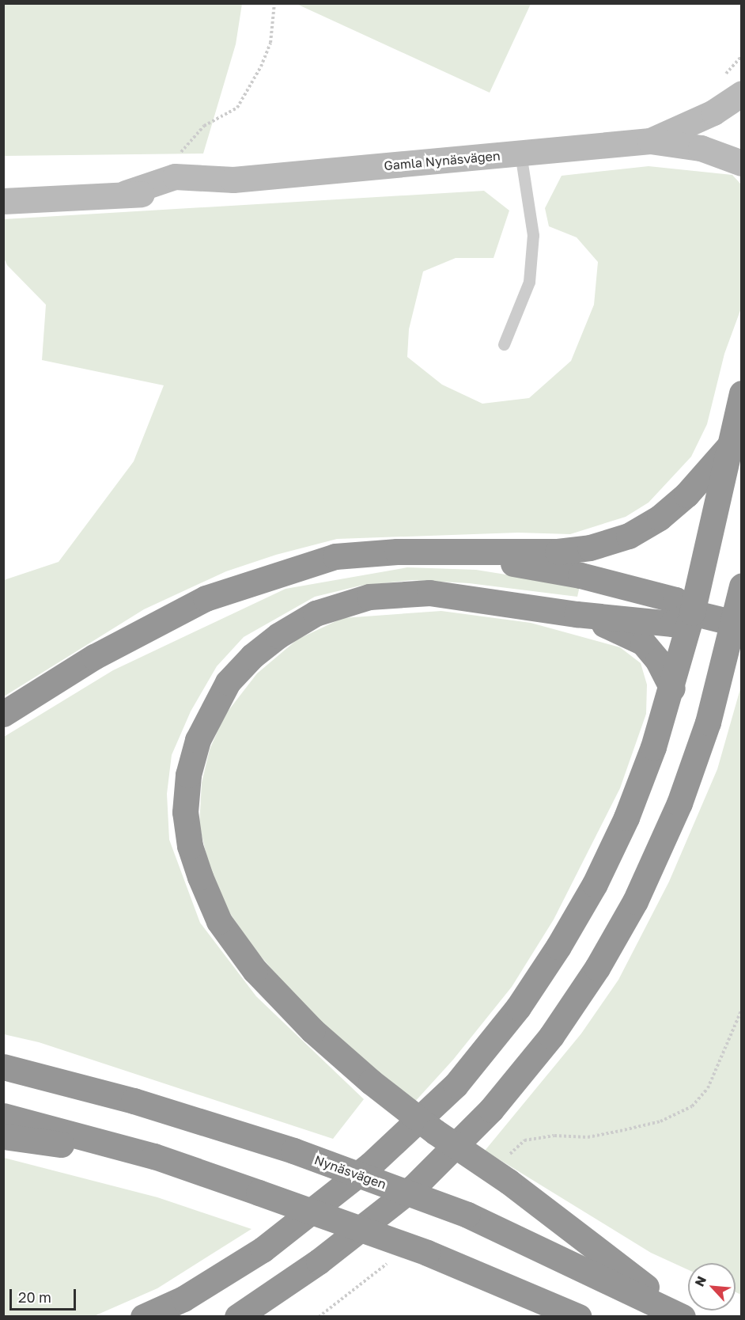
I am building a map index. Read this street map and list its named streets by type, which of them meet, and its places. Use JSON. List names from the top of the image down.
{
  "streets": {
    "highway": ["Nynäsvägen"],
    "street": ["Gamla Nynäsvägen"]
  },
  "scale_bar": "20 m",
  "north": "top left"
}
